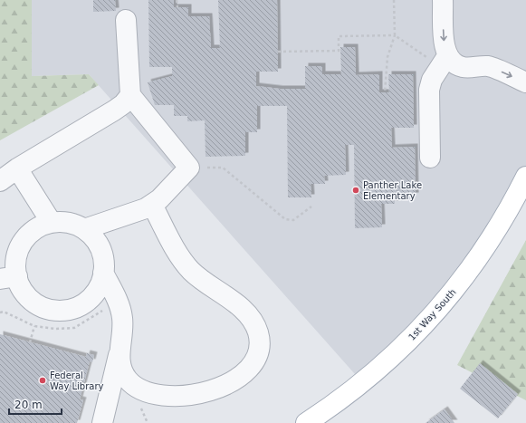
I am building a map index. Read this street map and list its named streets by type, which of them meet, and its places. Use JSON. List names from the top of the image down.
{
  "streets": {
    "main road": ["1st Way South"]
  },
  "places": ["Panther Lake Elementary", "Federal Way Library"],
  "scale_bar": "20 m"
}
